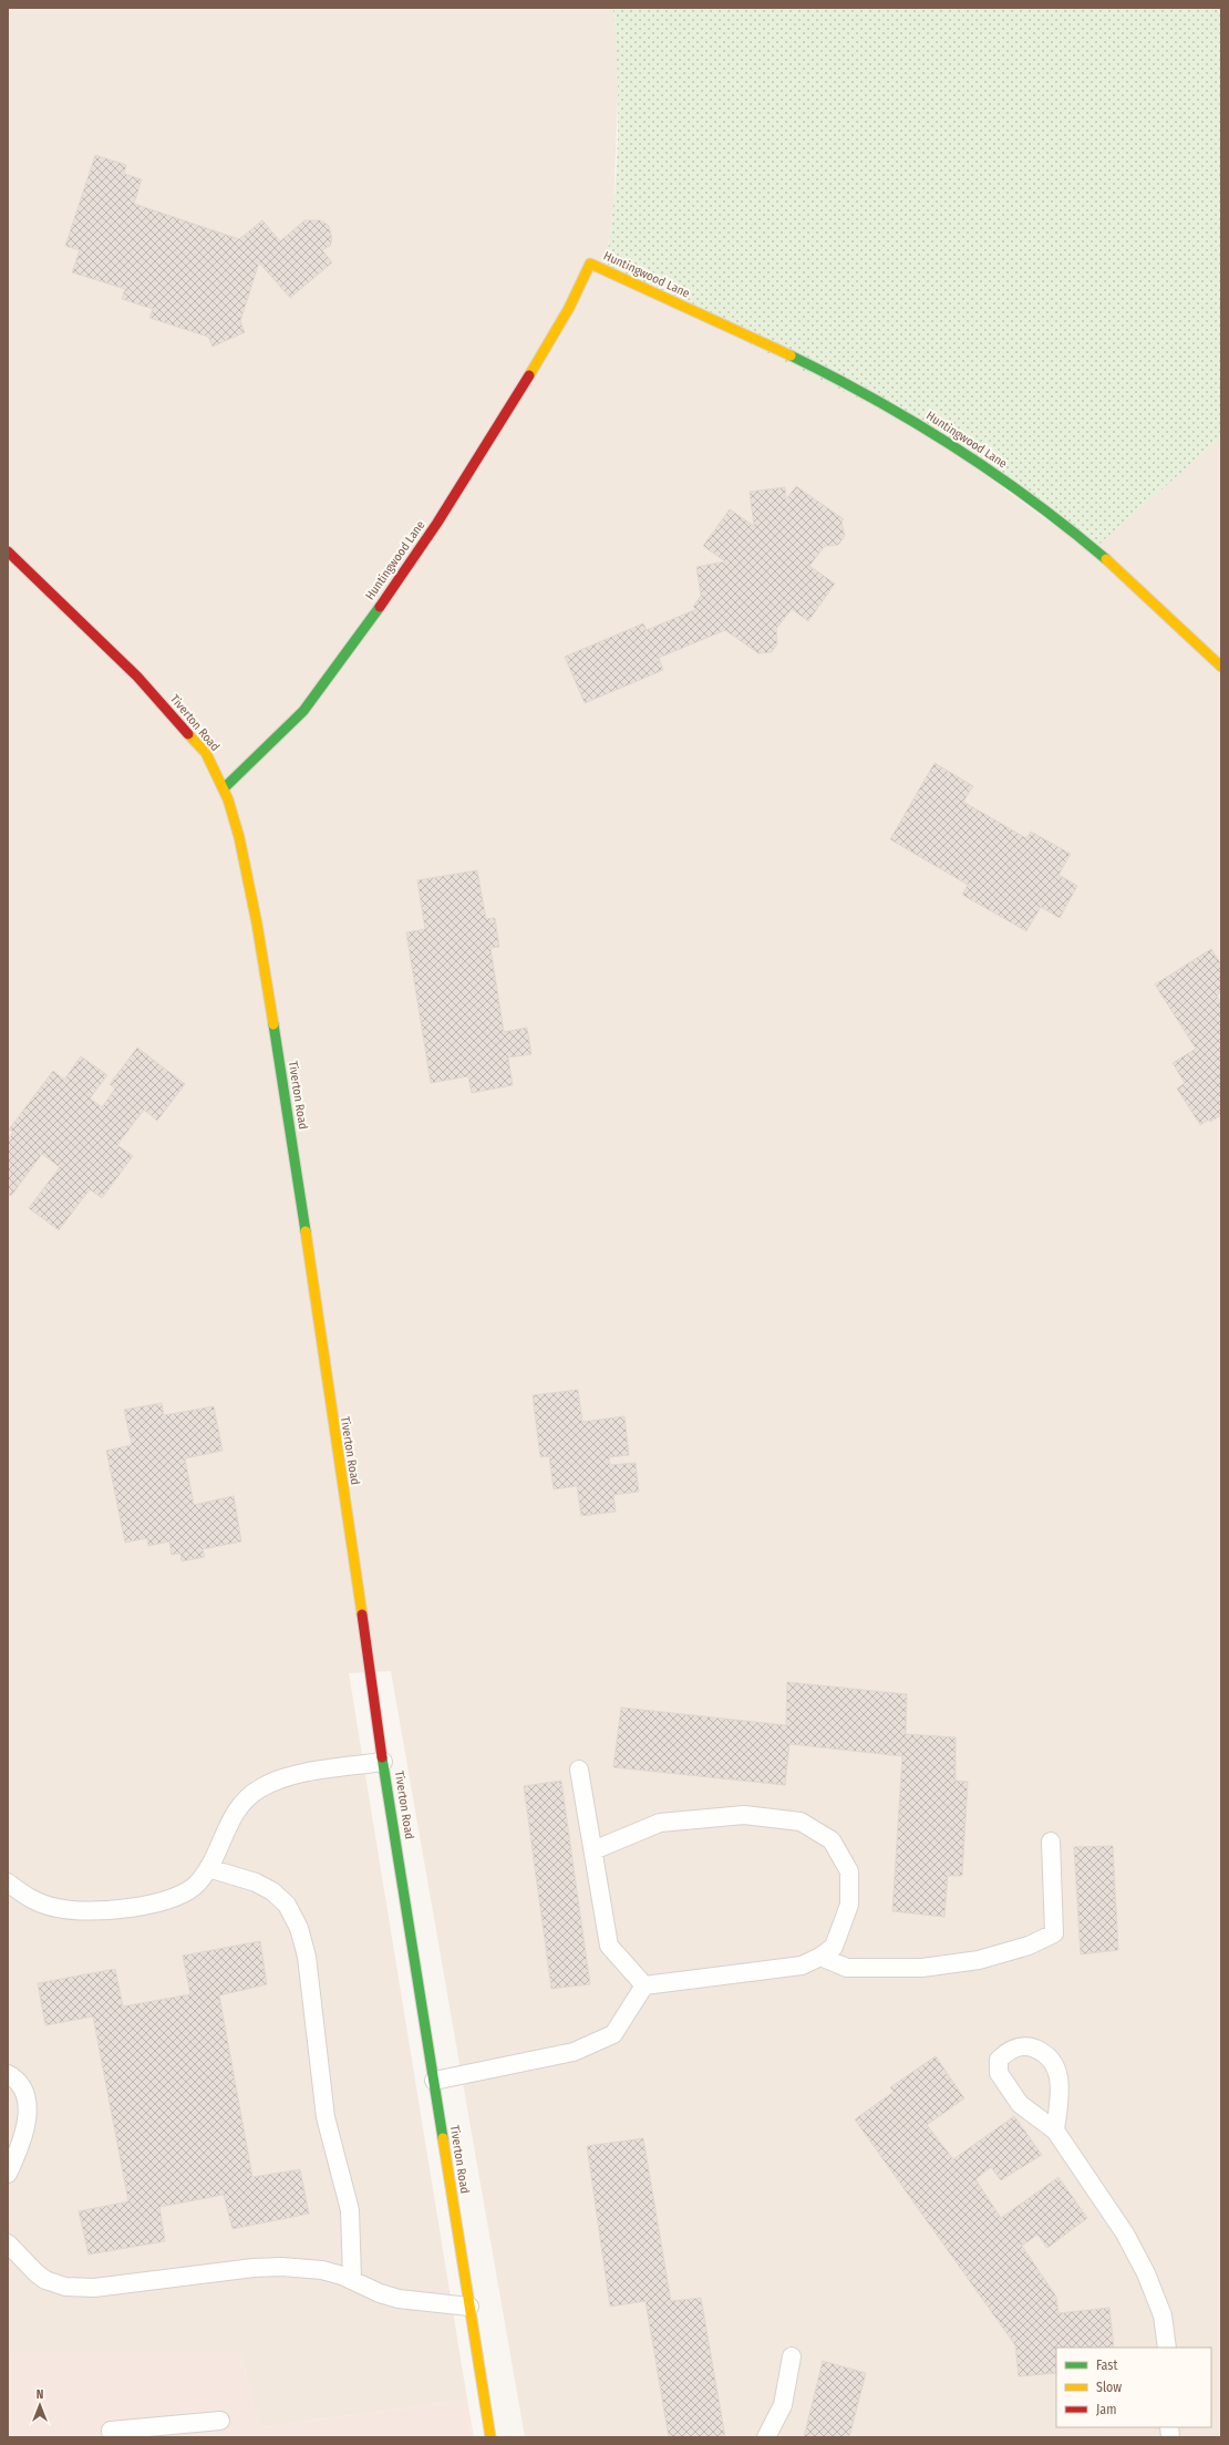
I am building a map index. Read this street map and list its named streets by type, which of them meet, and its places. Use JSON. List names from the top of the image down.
{
  "streets": {
    "street": ["Huntingwood Lane", "Tiverton Road"]
  },
  "crossings": [
    ["Huntingwood Lane", "Tiverton Road"]
  ],
  "legend": ["Fast", "Slow", "Jam"],
  "north": "top"
}
